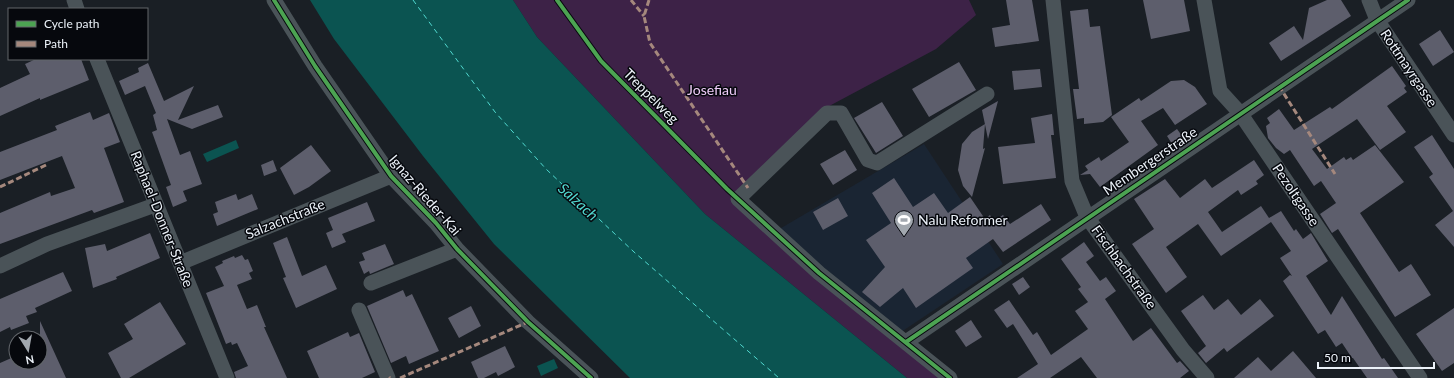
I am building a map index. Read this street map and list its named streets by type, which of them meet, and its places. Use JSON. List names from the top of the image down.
{
  "streets": {
    "street": [
      "Rottmayrgasse",
      "Membergerstraße",
      "Ignaz-Rieder-Kai",
      "Pezoltgasse",
      "Raphael-Donner-Straße",
      "Salzachstraße",
      "Fischbachstraße"
    ],
    "cycle path": ["Treppelweg"]
  },
  "crossings": [
    ["Rottmayrgasse", "Membergerstraße"],
    ["Membergerstraße", "Pezoltgasse"],
    ["Membergerstraße", "Fischbachstraße"],
    ["Ignaz-Rieder-Kai", "Salzachstraße"],
    ["Raphael-Donner-Straße", "Salzachstraße"]
  ],
  "water": ["Salzach"],
  "parks": ["Josefiau"],
  "places": {
    "sports": ["Nalu Reformer"]
  },
  "legend": ["Cycle path", "Path"],
  "scale_bar": "50 m",
  "north": "bottom"
}
